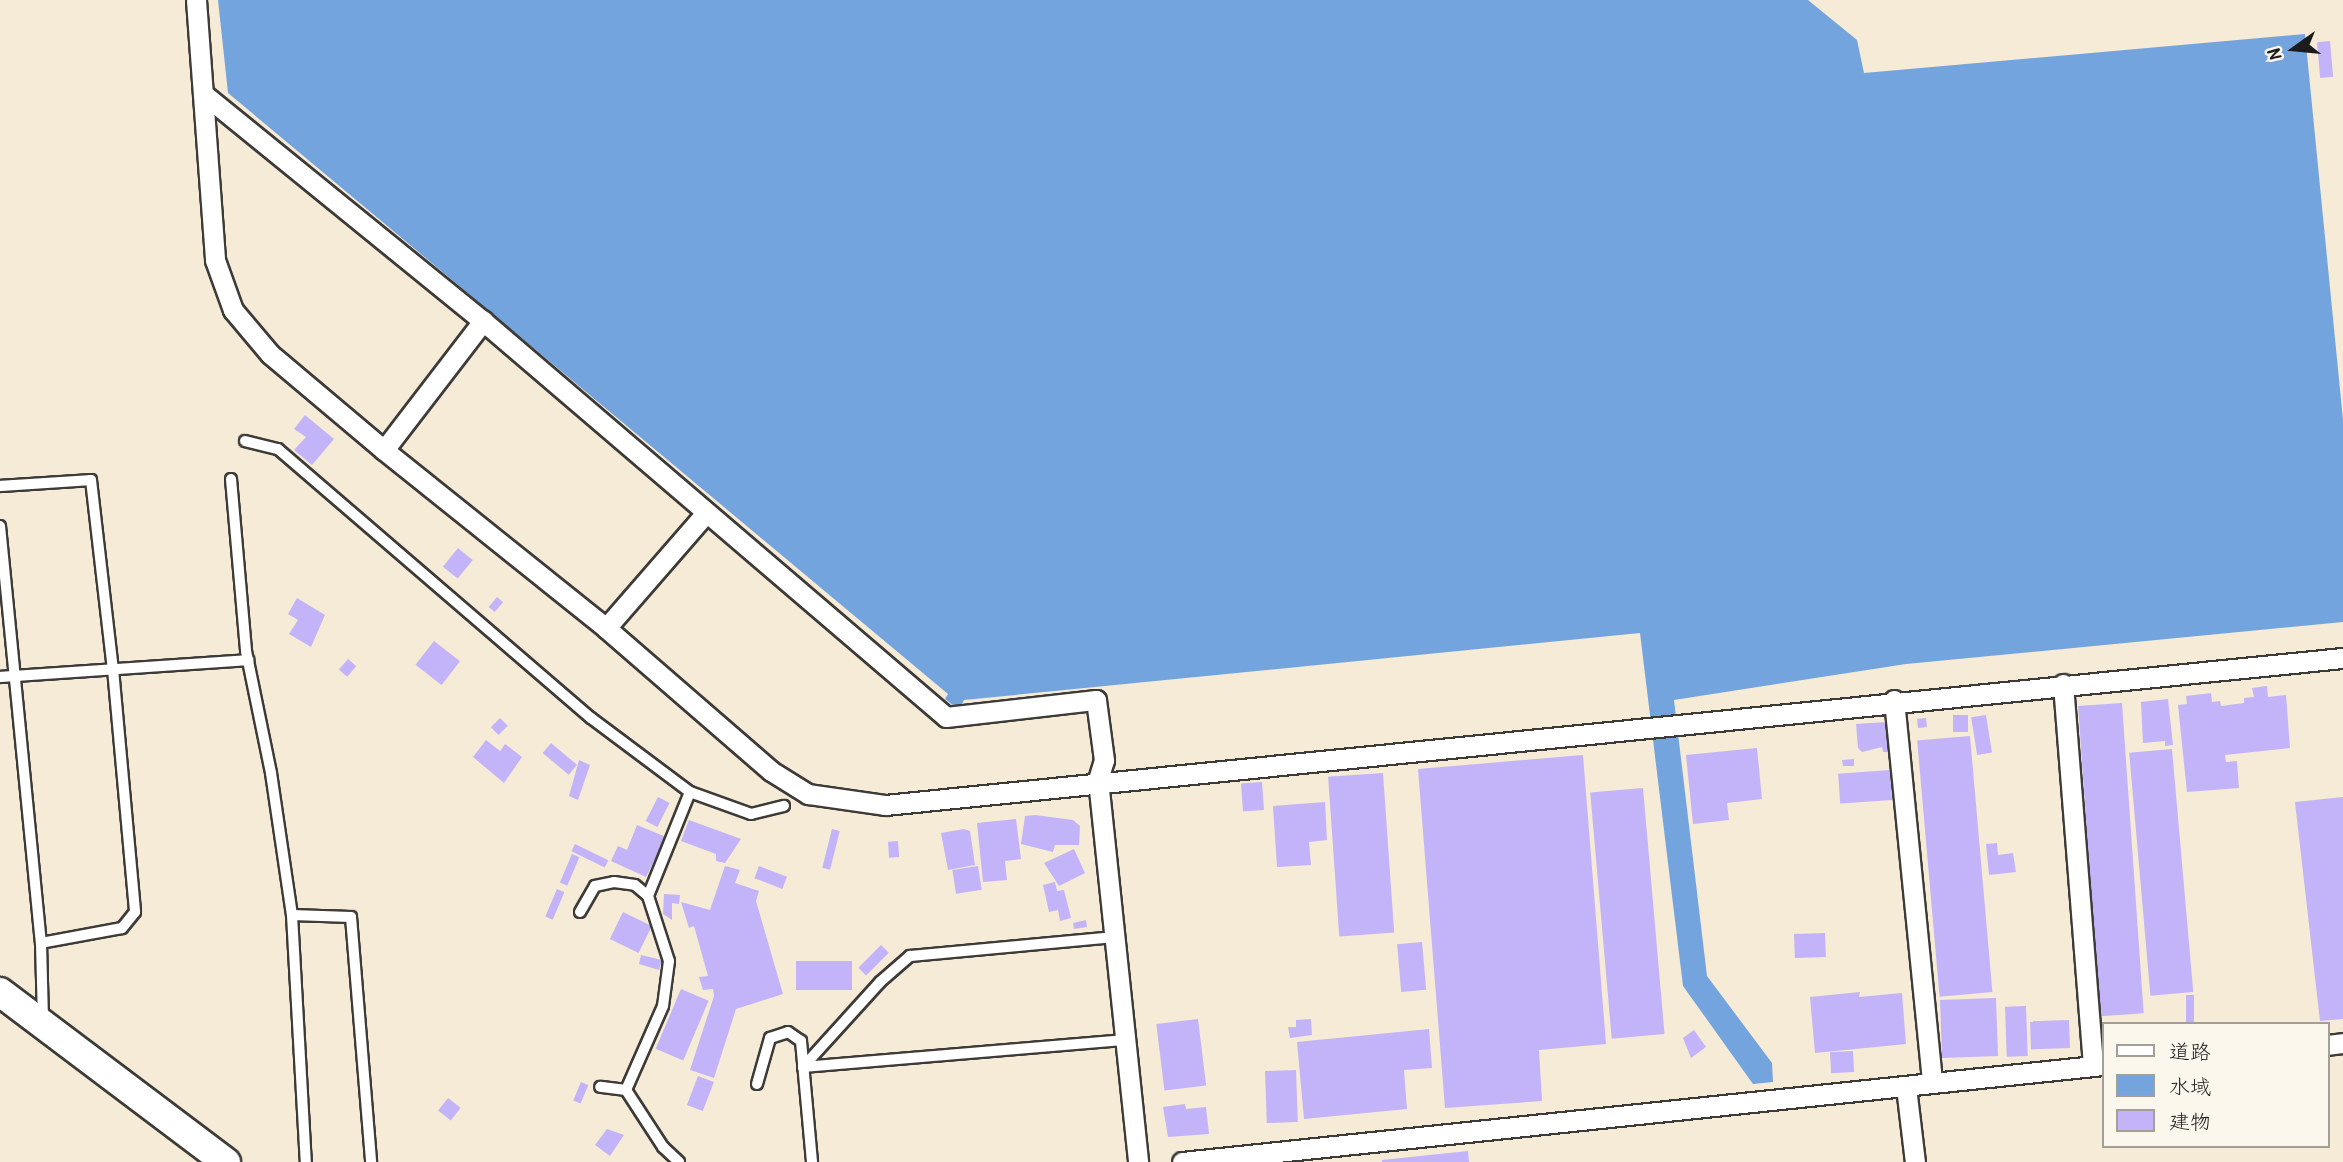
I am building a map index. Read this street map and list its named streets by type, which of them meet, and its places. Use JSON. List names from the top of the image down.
{
  "legend": ["道路", "水域", "建物"],
  "north": "left"
}
